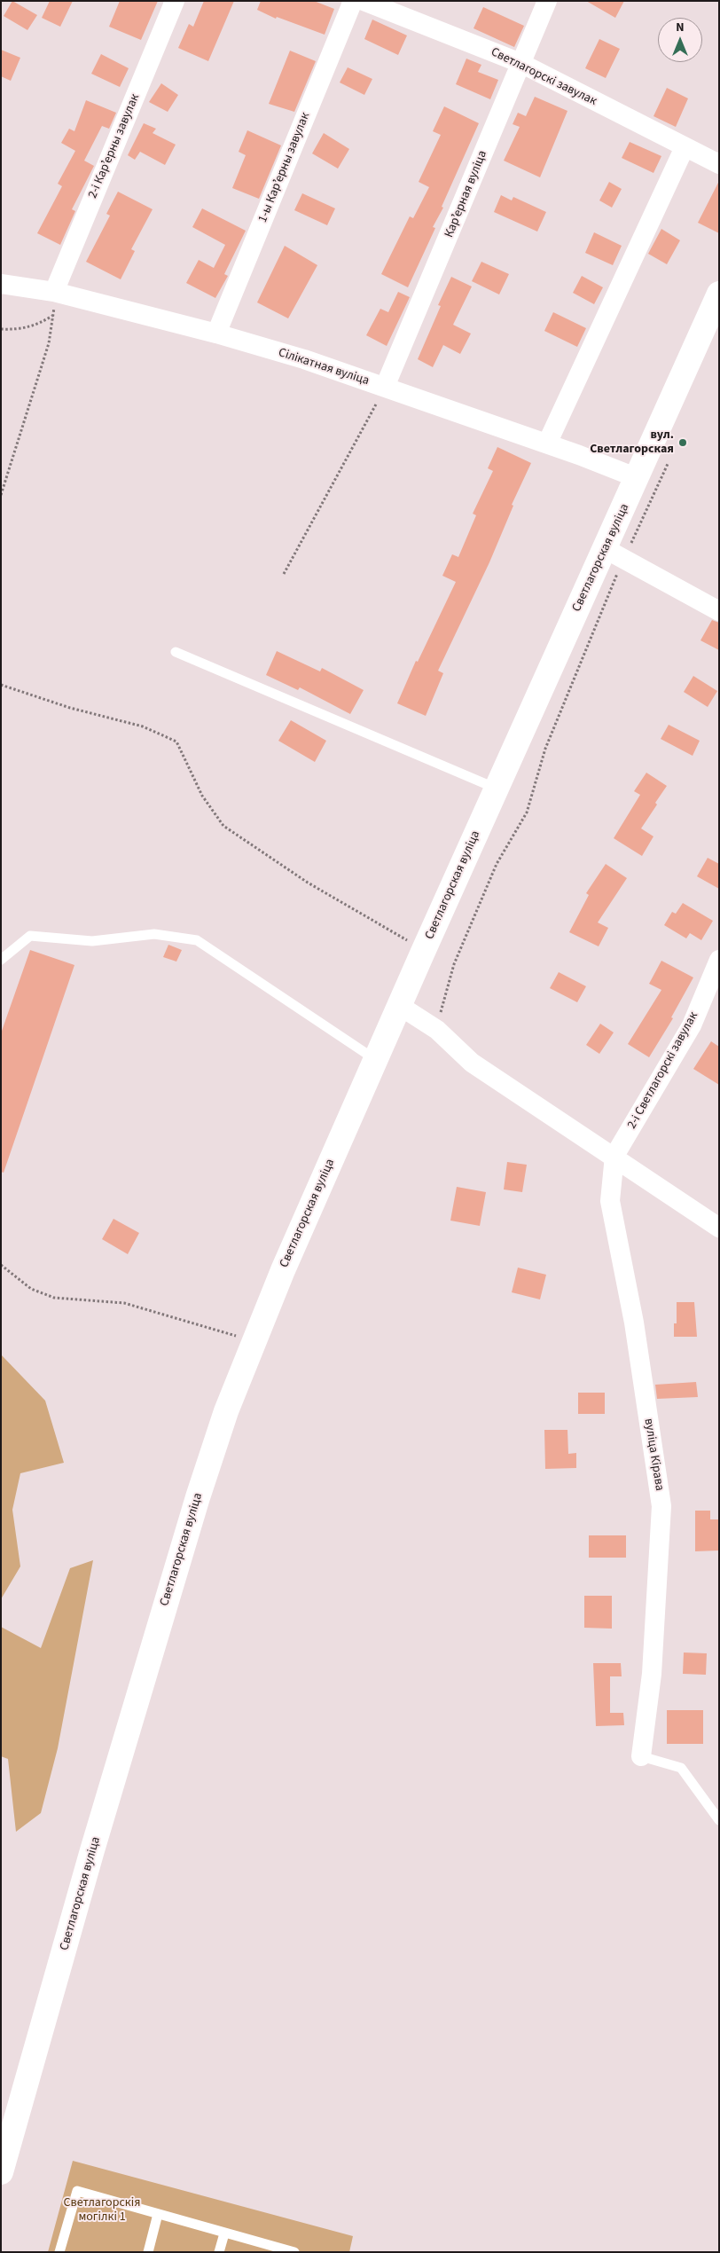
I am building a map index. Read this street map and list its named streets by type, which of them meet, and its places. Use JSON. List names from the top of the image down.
{
  "streets": {
    "main road": ["Светлагорская вуліца"],
    "street": [
      "Светлагорскі завулак",
      "2-і Карʼерны завулак",
      "1-ы Карʼерны завулак",
      "Карʼерная вуліца",
      "Сілікатная вуліца",
      "2-і Светлагорскі завулак",
      "вуліца Кірава"
    ]
  },
  "crossings": [
    ["Светлагорскі завулак", "Карʼерная вуліца"],
    ["2-і Карʼерны завулак", "Сілікатная вуліца"],
    ["1-ы Карʼерны завулак", "Сілікатная вуліца"],
    ["Карʼерная вуліца", "Сілікатная вуліца"],
    ["Сілікатная вуліца", "Светлагорская вуліца"],
    ["2-і Светлагорскі завулак", "вуліца Кірава"]
  ],
  "parks": ["Светлагорскія могілкі 1"],
  "places": ["вул. Светлагорская"],
  "north": "top"
}
